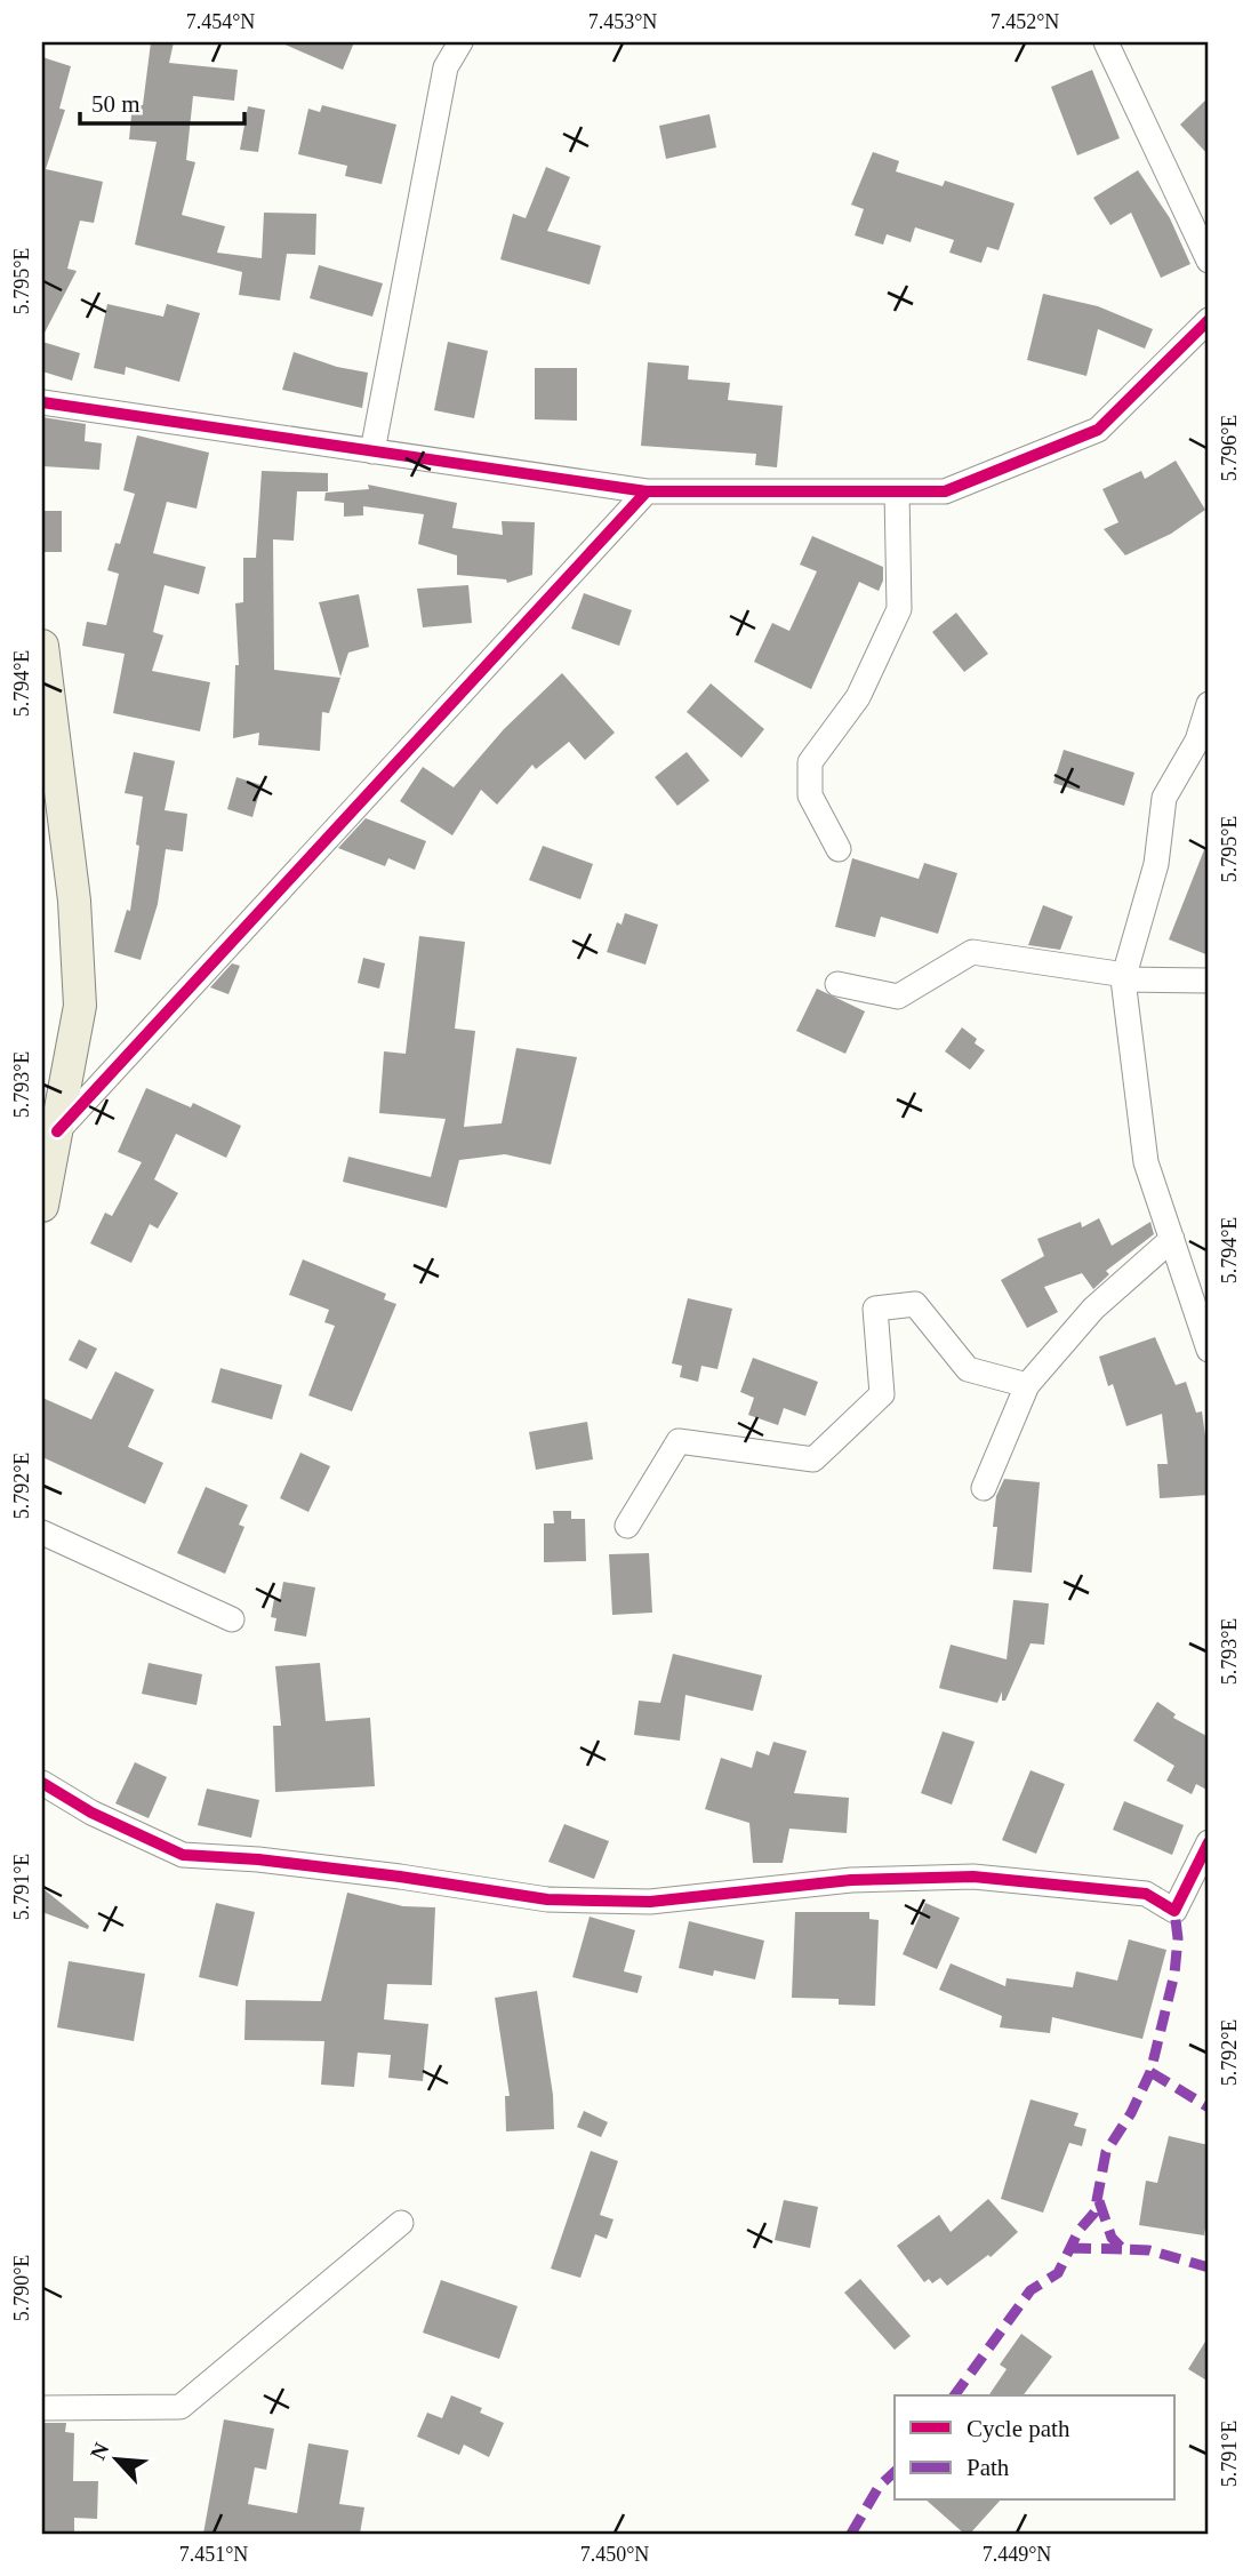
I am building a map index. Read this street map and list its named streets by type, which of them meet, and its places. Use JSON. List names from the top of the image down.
{
  "legend": ["Cycle path", "Path"],
  "scale_bar": "50 m",
  "north": "top left",
  "coordinates": [
    "7.454°N",
    "7.453°N",
    "7.452°N",
    "5.795°E",
    "5.796°E",
    "5.794°E",
    "5.793°E",
    "5.792°E",
    "5.791°E",
    "5.790°E",
    "7.451°N",
    "7.450°N",
    "7.449°N"
  ]
}
